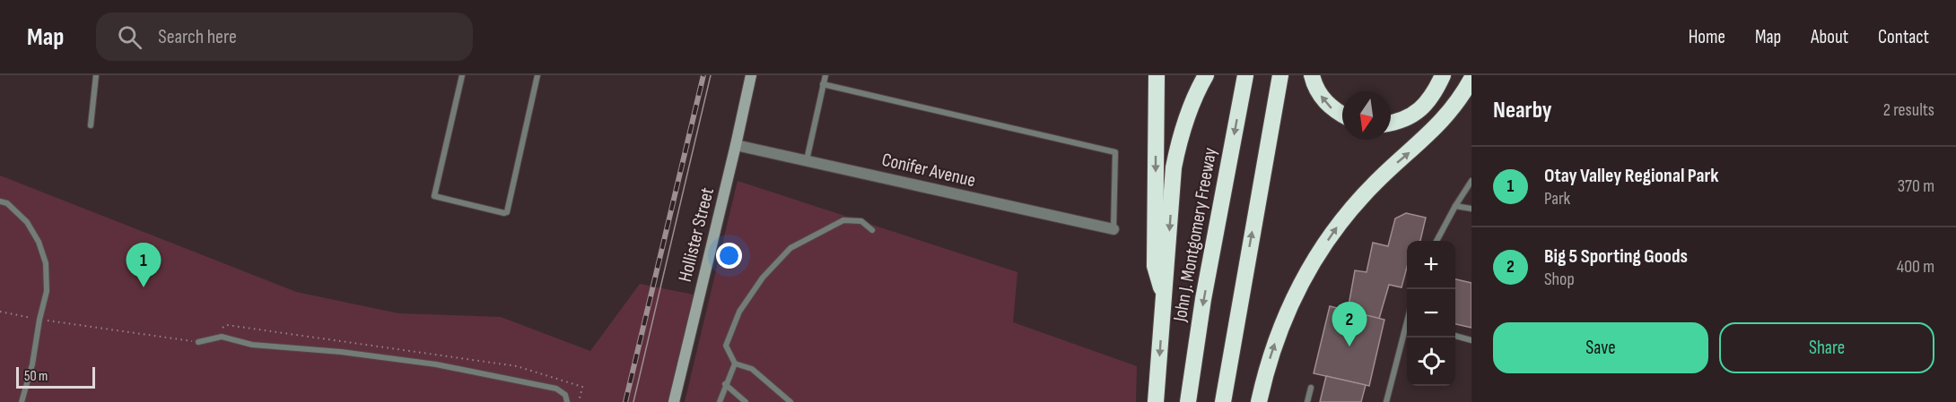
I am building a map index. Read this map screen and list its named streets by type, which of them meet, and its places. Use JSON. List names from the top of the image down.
{
  "streets": {
    "highway": ["John J. Montgomery Freeway"],
    "main road": ["Hollister Street"],
    "street": ["Conifer Avenue"]
  },
  "crossings": [
    ["Conifer Avenue", "Hollister Street"]
  ],
  "scale_bar": "50 m",
  "north": "bottom",
  "page": {
    "header": "Map",
    "search": "Search here",
    "nav": [
      "Home",
      "Map",
      "About",
      "Contact"
    ],
    "heading": ["Nearby", "2 results"],
    "list": [
      {
        "mark": "1",
        "name": "Otay Valley Regional Park",
        "note": "Park",
        "value": "370 m"
      },
      {
        "mark": "2",
        "name": "Big 5 Sporting Goods",
        "note": "Shop",
        "value": "400 m"
      }
    ],
    "map_buttons": ["+", "−"],
    "pins": ["1", "2"],
    "buttons": ["Save", "Share"],
    "scale": "50 m"
  }
}
